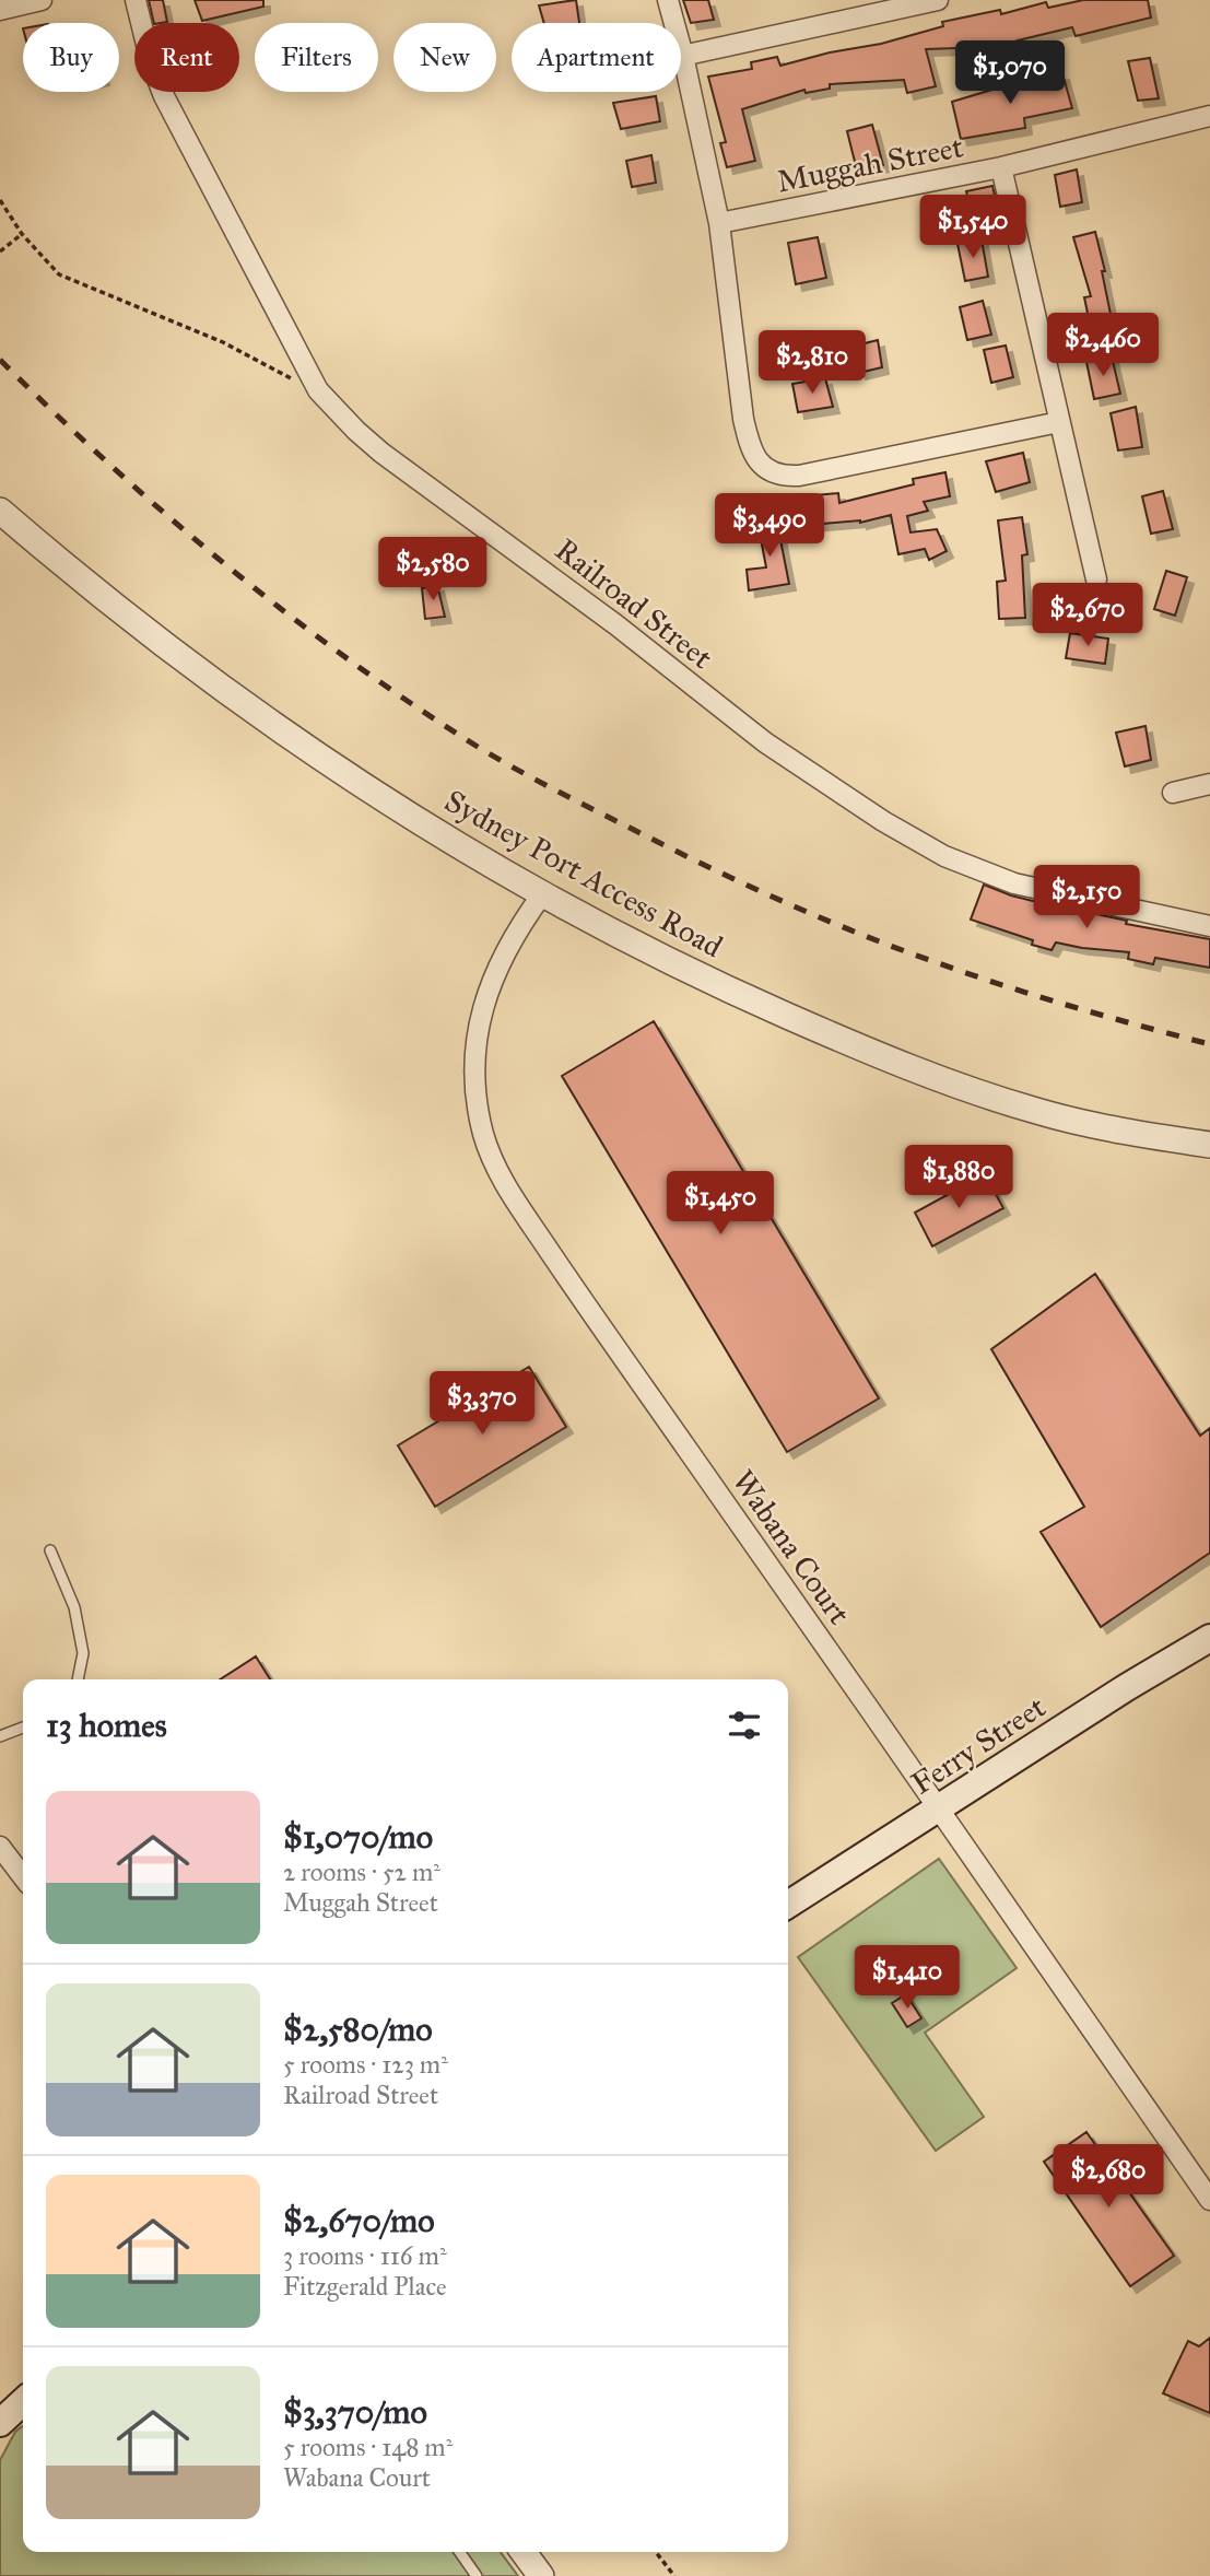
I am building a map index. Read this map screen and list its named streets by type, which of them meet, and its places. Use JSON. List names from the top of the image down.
{
  "streets": {
    "main road": ["Ferry Street"],
    "street": [
      "Muggah Street",
      "Railroad Street",
      "Sydney Port Access Road",
      "Wabana Court"
    ]
  },
  "crossings": [
    ["Sydney Port Access Road", "Wabana Court"],
    ["Wabana Court", "Ferry Street"]
  ],
  "page": {
    "chip": [
      "Buy",
      "Rent",
      "Filters",
      "New",
      "Apartment"
    ],
    "price": [
      "$1,070",
      "$1,540",
      "$2,460",
      "$2,810",
      "$3,490",
      "$2,580",
      "$2,670",
      "$2,150",
      "$1,880",
      "$1,450",
      "$3,370",
      "$1,410",
      "$2,680"
    ],
    "heading": "13 homes",
    "list": [
      {
        "name": "$1,070/mo",
        "note": "2 rooms · 52 m² · Muggah Street"
      },
      {
        "name": "$2,580/mo",
        "note": "5 rooms · 123 m² · Railroad Street"
      },
      {
        "name": "$2,670/mo",
        "note": "3 rooms · 116 m² · Fitzgerald Place"
      },
      {
        "name": "$3,370/mo",
        "note": "5 rooms · 148 m² · Wabana Court"
      }
    ]
  }
}
